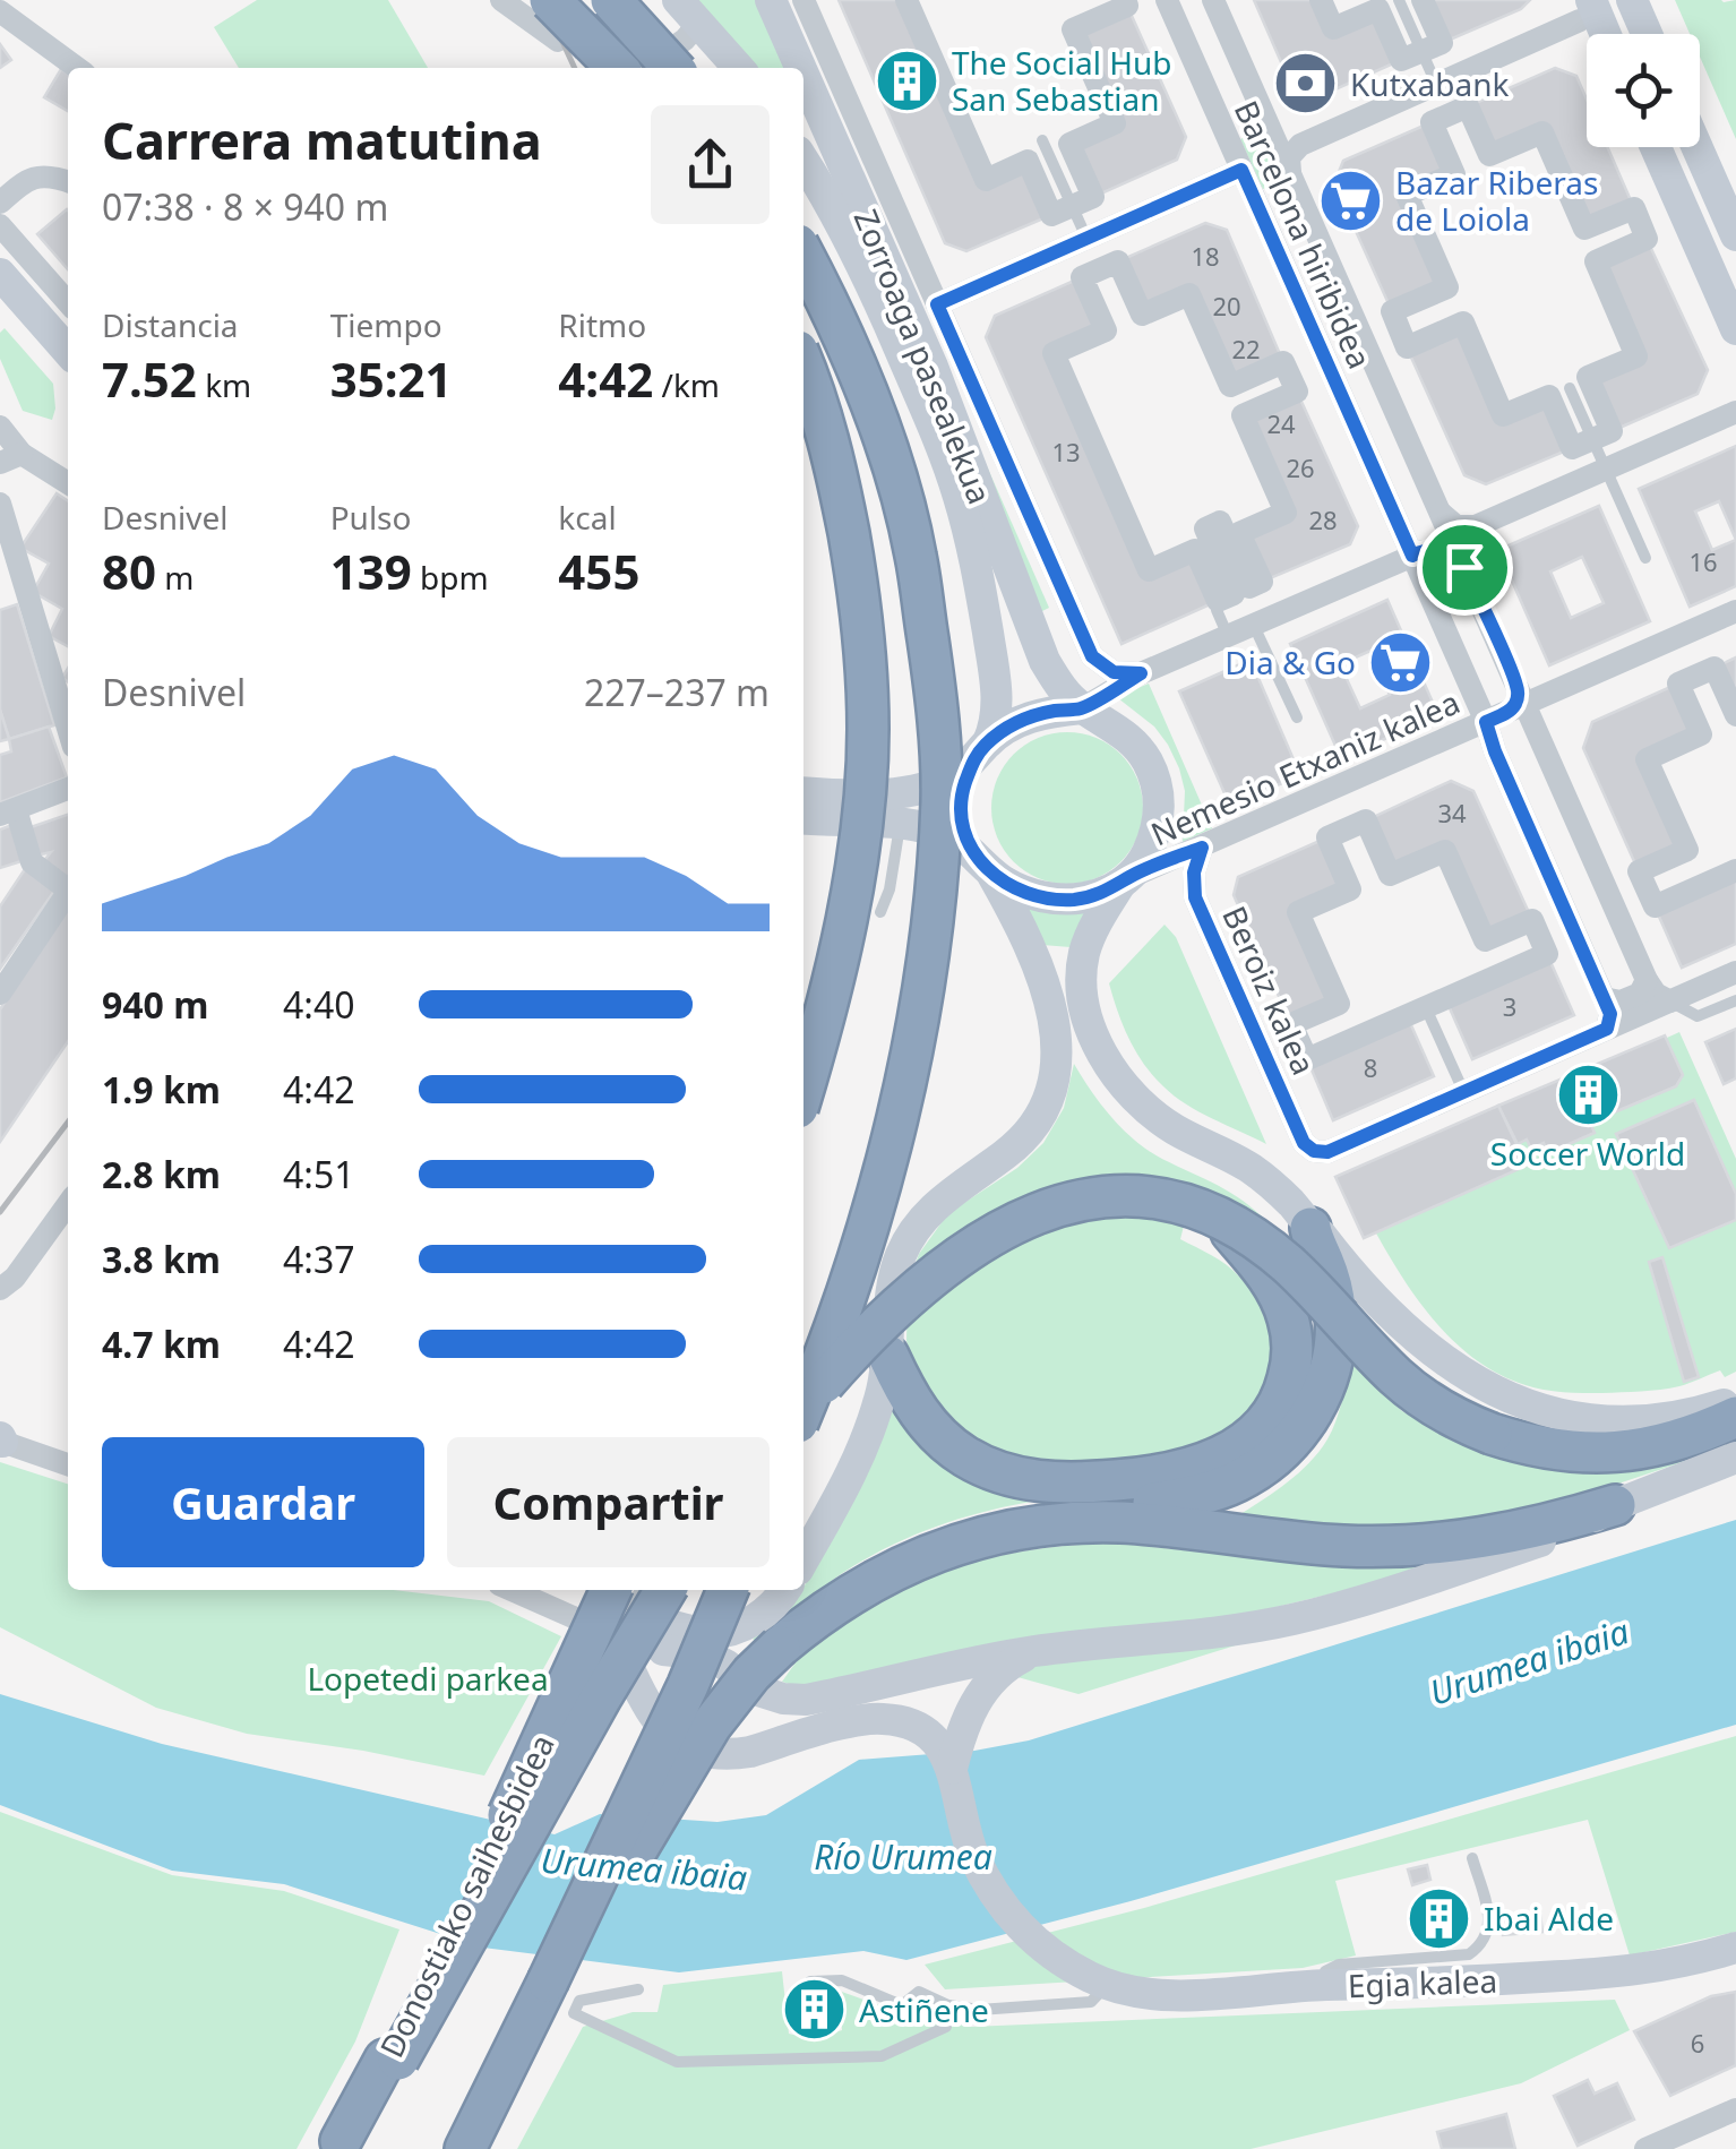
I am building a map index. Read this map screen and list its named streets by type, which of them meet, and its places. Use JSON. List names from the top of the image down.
{
  "streets": {
    "highway": ["Donostiako saihesbidea"],
    "street": [
      "Barcelona hiribidea",
      "Zorroaga pasealekua",
      "Nemesio Etxaniz kalea",
      "Beroiz kalea",
      "Egia kalea"
    ]
  },
  "crossings": [
    ["Barcelona hiribidea", "Nemesio Etxaniz kalea"],
    ["Zorroaga pasealekua", "Nemesio Etxaniz kalea"],
    ["Nemesio Etxaniz kalea", "Beroiz kalea"]
  ],
  "water": ["Urumea ibaia", "Río Urumea"],
  "parks": ["Lopetedi parkea"],
  "places": {
    "building": [
      "The Social Hub San Sebastian",
      "Soccer World",
      "Ibai Alde",
      "Astiñene"
    ],
    "bank": ["Kutxabank"],
    "supermarket": ["Bazar Riberas de Loiola", "Dia & Go"]
  },
  "house_numbers": [
    "18",
    "20",
    "22",
    "24",
    "13",
    "26",
    "28",
    "16",
    "34",
    "3",
    "8",
    "6"
  ],
  "page": {
    "heading": ["Carrera matutina", "07:38 · 8 × 940 m"],
    "stats": [
      ["Distancia", "7.52 km"],
      ["Tiempo", "35:21"],
      ["Ritmo", "4:42 /km"],
      ["Desnivel", "80 m"],
      ["Pulso", "139 bpm"],
      ["kcal", "455"]
    ],
    "chart": ["Desnivel", "227–237 m"],
    "list": [
      {
        "name": "940 m",
        "note": "4:40"
      },
      {
        "name": "1.9 km",
        "note": "4:42"
      },
      {
        "name": "2.8 km",
        "note": "4:51"
      },
      {
        "name": "3.8 km",
        "note": "4:37"
      },
      {
        "name": "4.7 km",
        "note": "4:42"
      }
    ],
    "buttons": ["Guardar", "Compartir"]
  }
}
